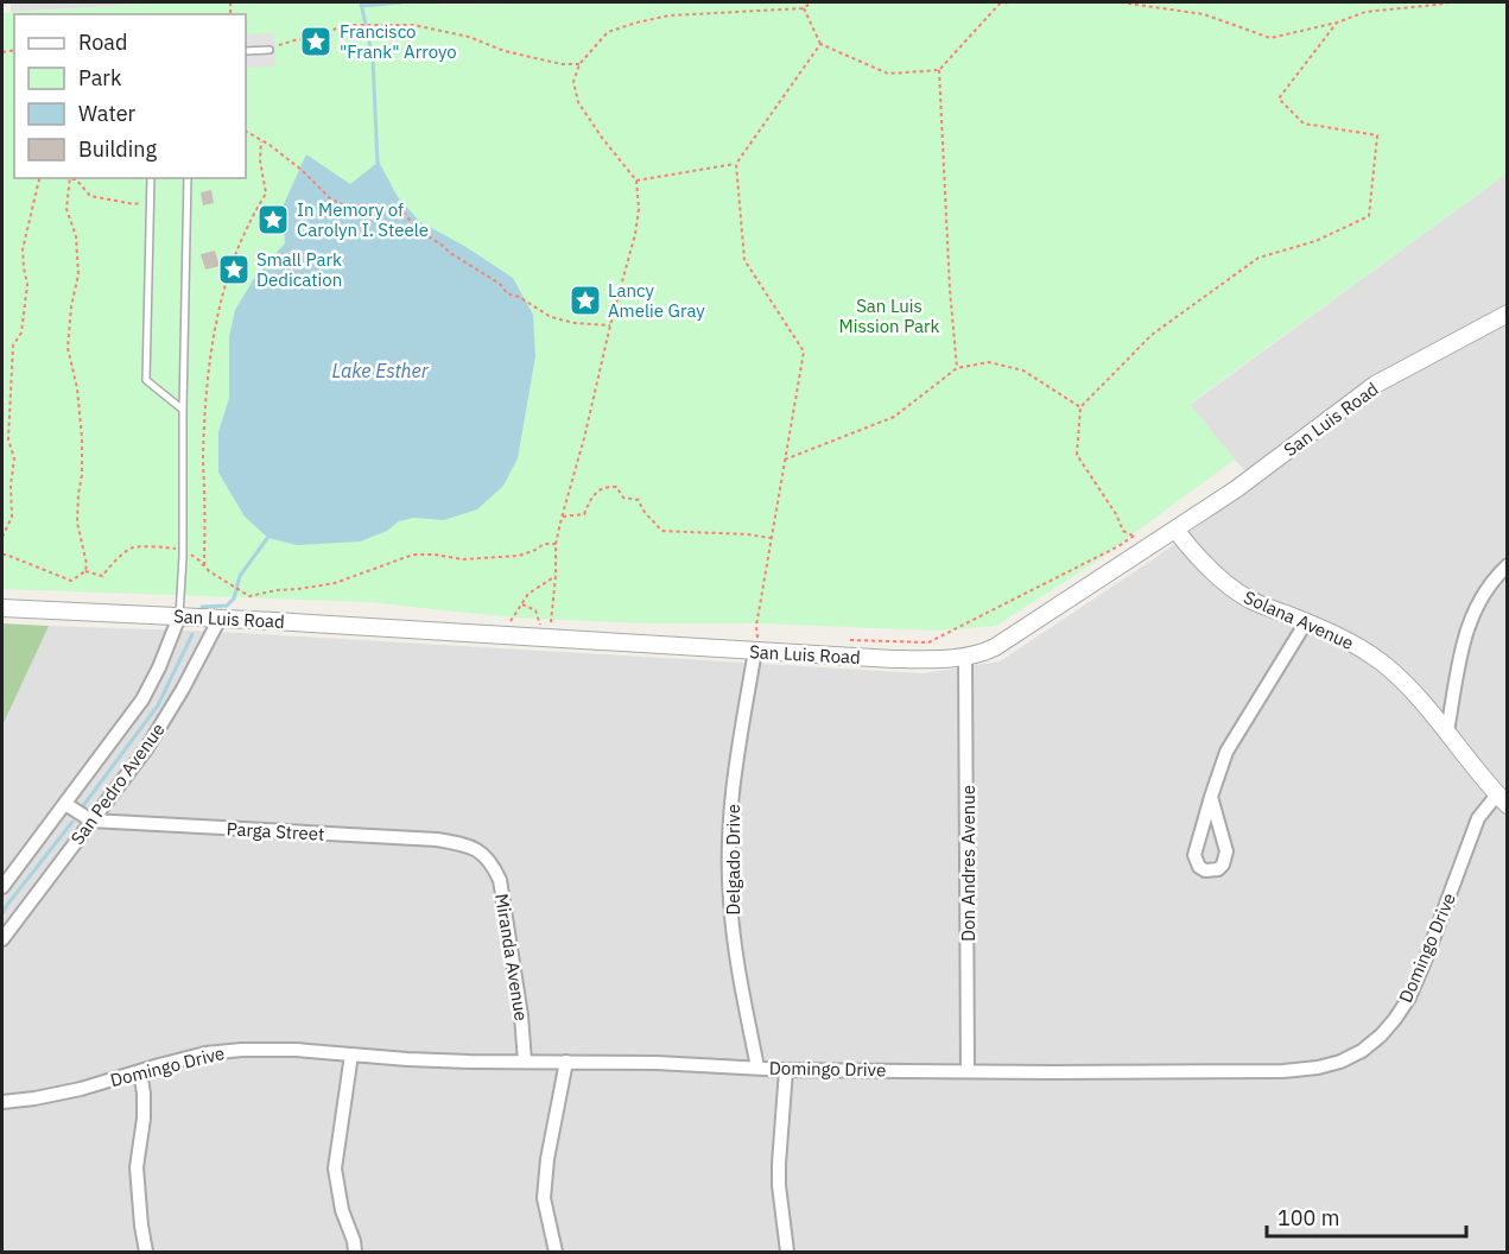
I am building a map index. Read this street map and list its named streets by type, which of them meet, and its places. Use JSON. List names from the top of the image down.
{
  "streets": {
    "street": [
      "San Luis Road",
      "Solana Avenue",
      "San Pedro Avenue",
      "Parga Street",
      "Delgado Drive",
      "Don Andres Avenue",
      "Domingo Drive",
      "Miranda Avenue"
    ]
  },
  "crossings": [
    ["San Luis Road", "Solana Avenue"],
    ["San Luis Road", "San Pedro Avenue"],
    ["San Luis Road", "Delgado Drive"],
    ["San Luis Road", "Don Andres Avenue"],
    ["Solana Avenue", "Domingo Drive"],
    ["San Pedro Avenue", "Parga Street"],
    ["Parga Street", "Miranda Avenue"],
    ["Delgado Drive", "Domingo Drive"],
    ["Don Andres Avenue", "Domingo Drive"],
    ["Domingo Drive", "Miranda Avenue"]
  ],
  "water": ["Lake Esther"],
  "parks": ["San Luis Mission Park"],
  "places": {
    "place": [
      "Francisco \"Frank\" Arroyo",
      "In Memory of Carolyn I. Steele",
      "Small Park Dedication",
      "Lancy Amelie Gray"
    ]
  },
  "legend": [
    "Road",
    "Park",
    "Water",
    "Building"
  ],
  "scale_bar": "100 m"
}
